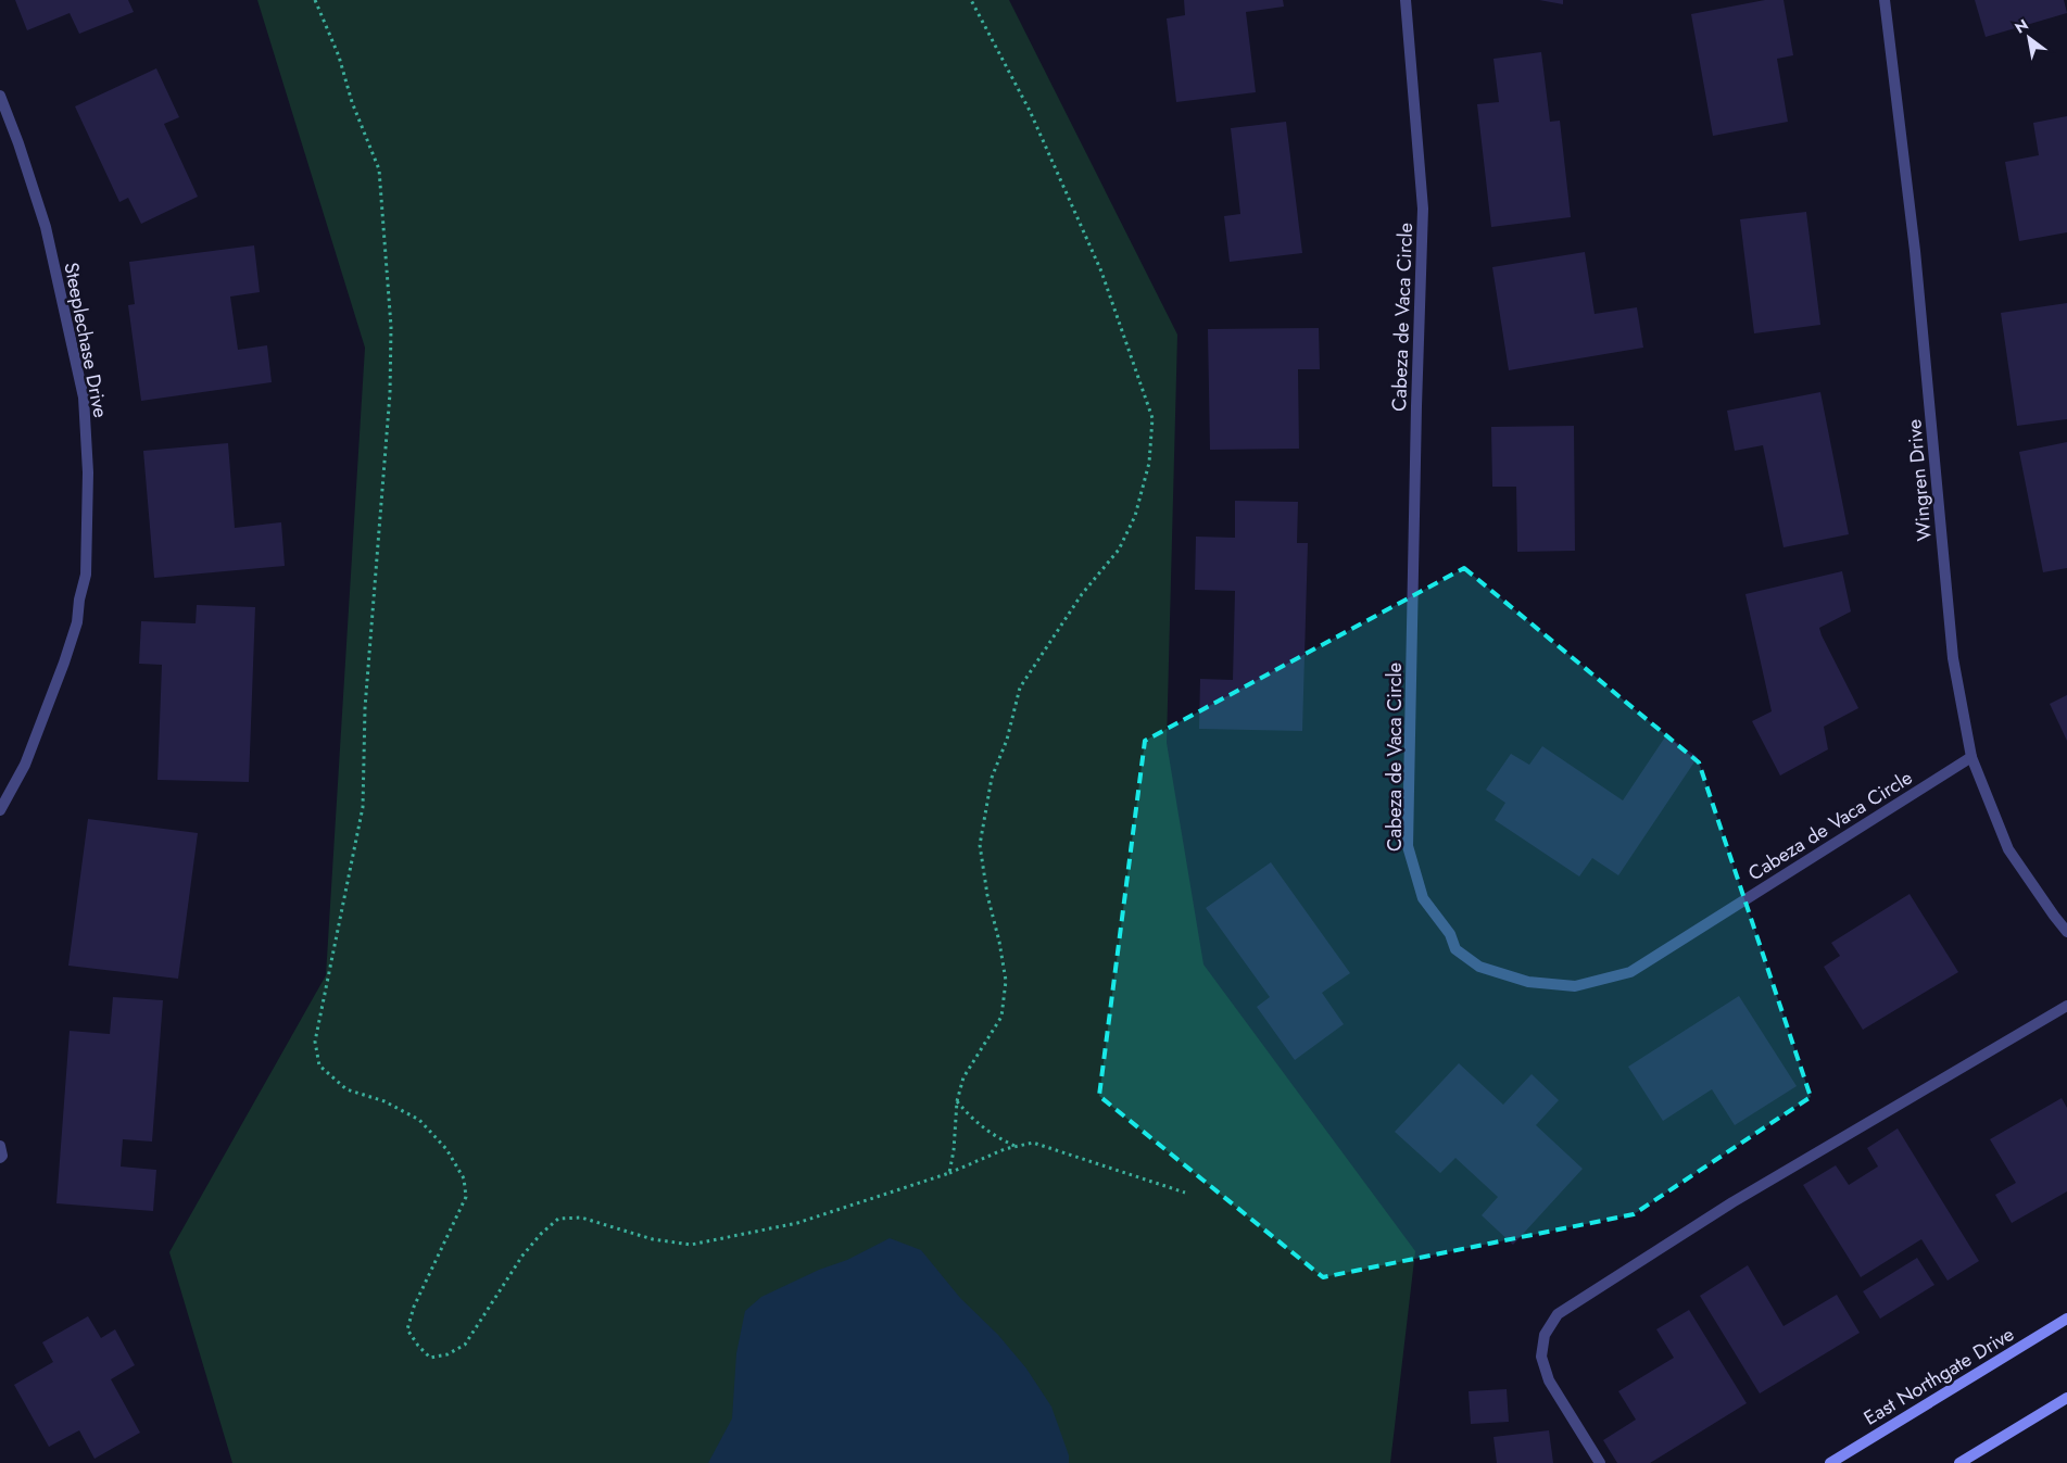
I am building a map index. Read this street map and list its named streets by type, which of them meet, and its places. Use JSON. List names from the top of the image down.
{
  "streets": {
    "main road": ["East Northgate Drive"],
    "street": ["Cabeza de Vaca Circle", "Steeplechase Drive", "Wingren Drive"]
  },
  "crossings": [
    ["Cabeza de Vaca Circle", "Wingren Drive"]
  ],
  "north": "top left"
}
